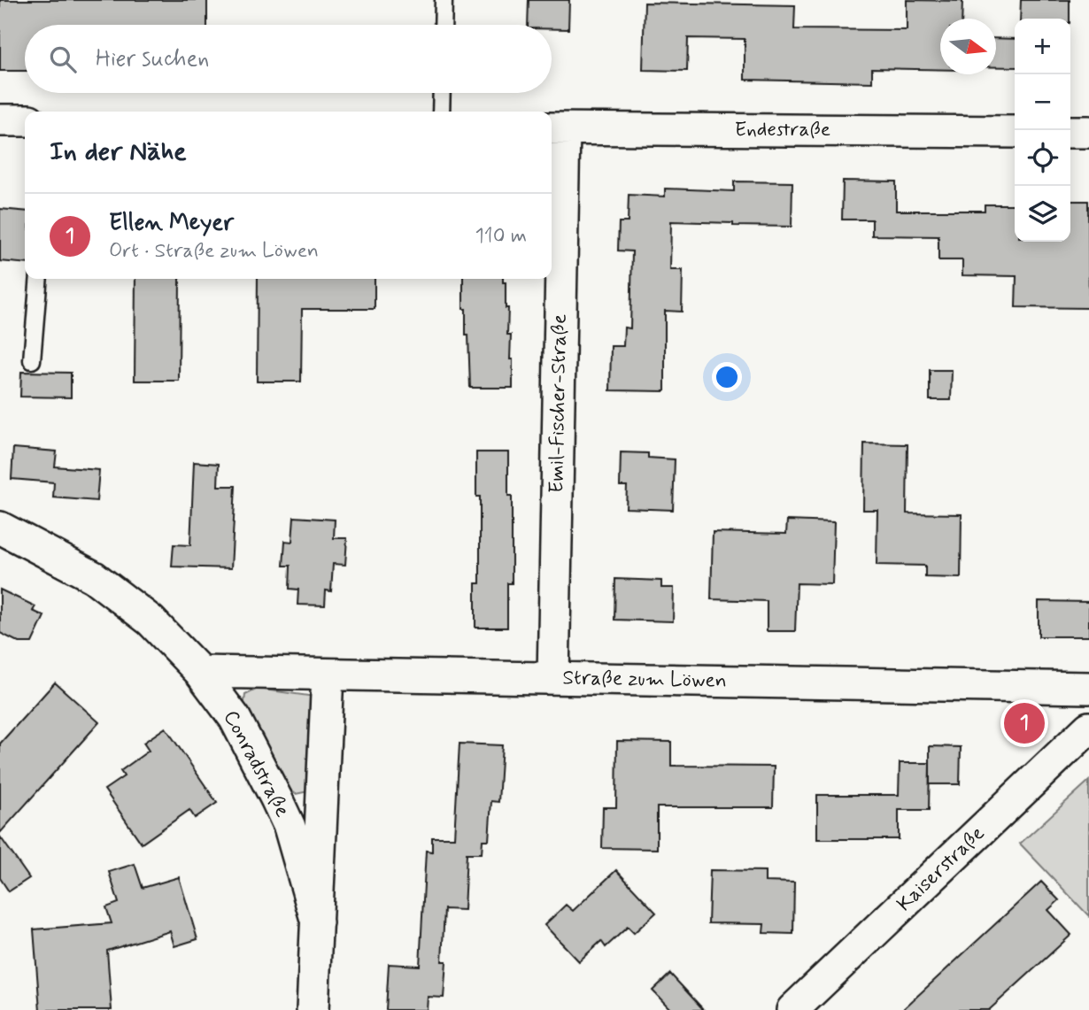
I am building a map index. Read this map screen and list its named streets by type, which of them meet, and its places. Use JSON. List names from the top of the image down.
{
  "streets": {
    "street": [
      "Endestraße",
      "Emil-Fischer-Straße",
      "Straße zum Löwen",
      "Conradstraße",
      "Kaiserstraße"
    ]
  },
  "crossings": [
    ["Endestraße", "Emil-Fischer-Straße"],
    ["Emil-Fischer-Straße", "Straße zum Löwen"],
    ["Straße zum Löwen", "Conradstraße"]
  ],
  "north": "right",
  "page": {
    "map_buttons": ["+", "−"],
    "search": "Hier suchen",
    "heading": "In der Nähe",
    "list": [
      {
        "mark": "1",
        "name": "Ellen Meyer",
        "note": "Ort · Straße zum Löwen",
        "value": "110 m"
      }
    ],
    "pins": "1"
  }
}
